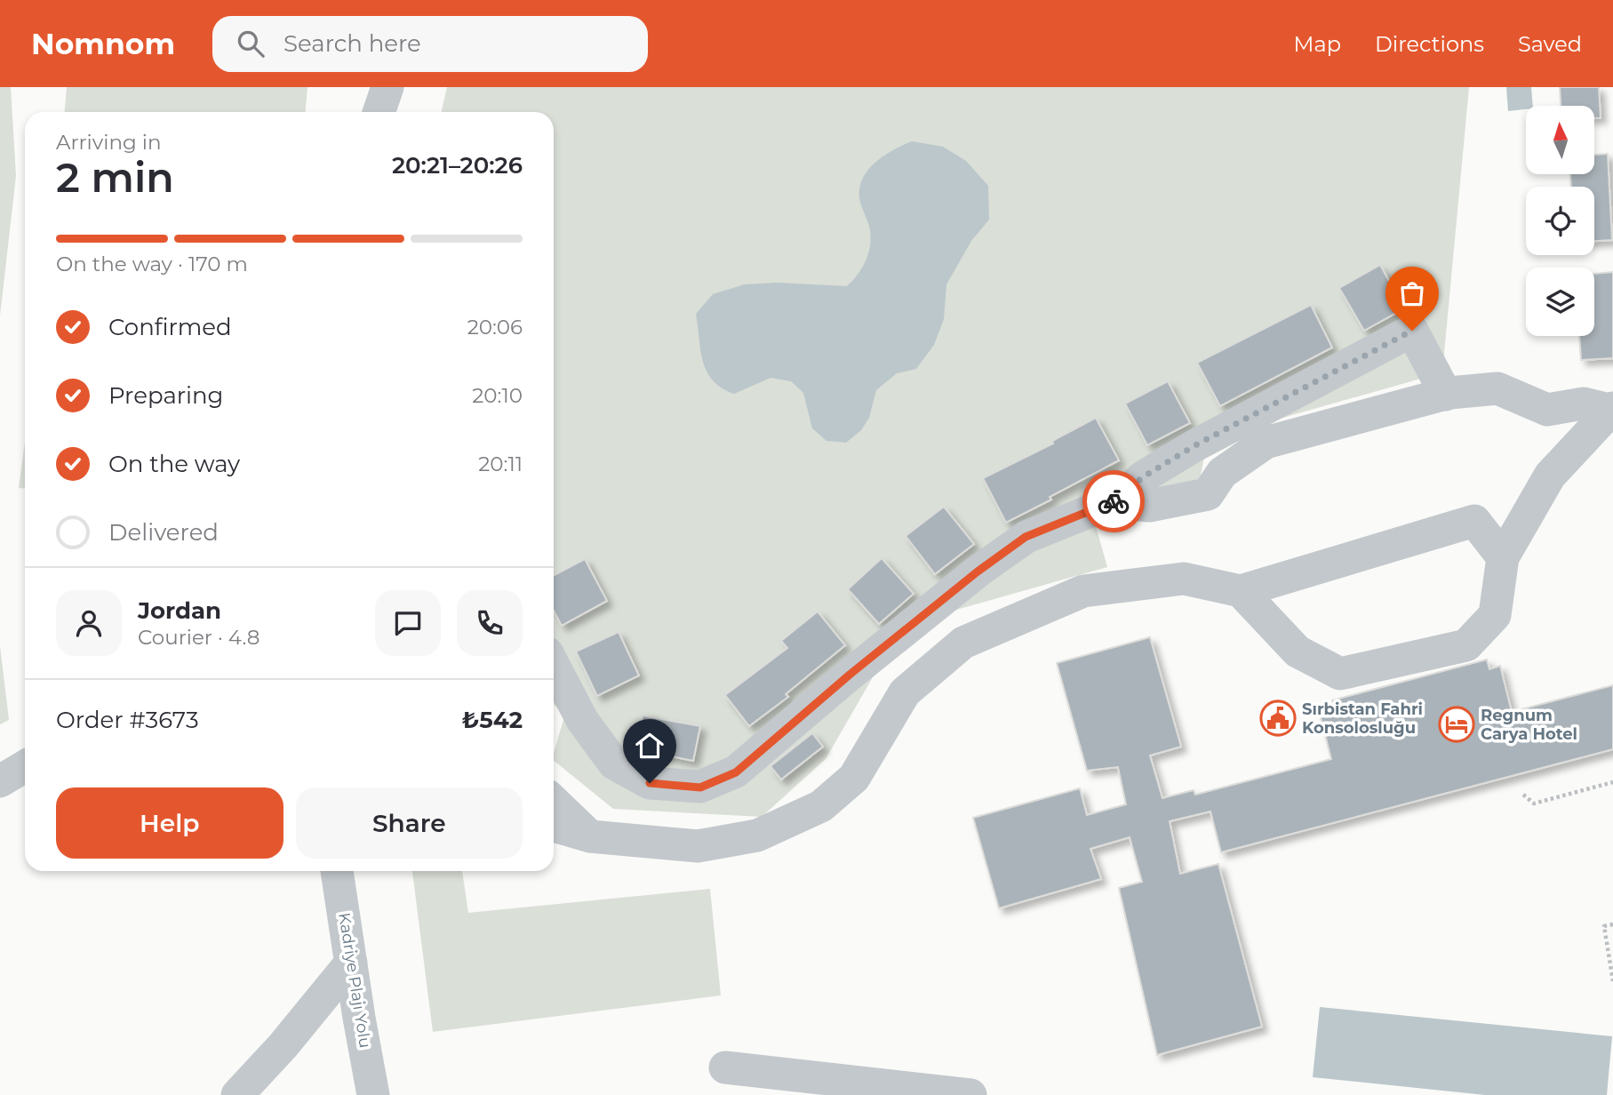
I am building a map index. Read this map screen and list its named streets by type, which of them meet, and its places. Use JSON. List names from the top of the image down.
{
  "streets": {
    "street": ["Kadriye Plajı Yolu"]
  },
  "places": {
    "public building": ["Sırbistan Fahri Konsolosluğu"],
    "hotel": ["Regnum Carya Hotel"]
  },
  "north": "top",
  "page": {
    "header": "Nomnom",
    "search": "Search here",
    "nav": ["Map", "Directions", "Saved"],
    "heading": ["2 min", "Arriving in", "20:21–20:26"],
    "panel": [
      "Jordan",
      "Courier · 4.8",
      "Order #3673",
      "₺542"
    ],
    "bar": "On the way · 170 m",
    "list": [
      ["Confirmed", "20:06"],
      ["Preparing", "20:10"],
      ["On the way", "20:11"],
      "Delivered"
    ],
    "buttons": ["Help", "Share"]
  }
}
